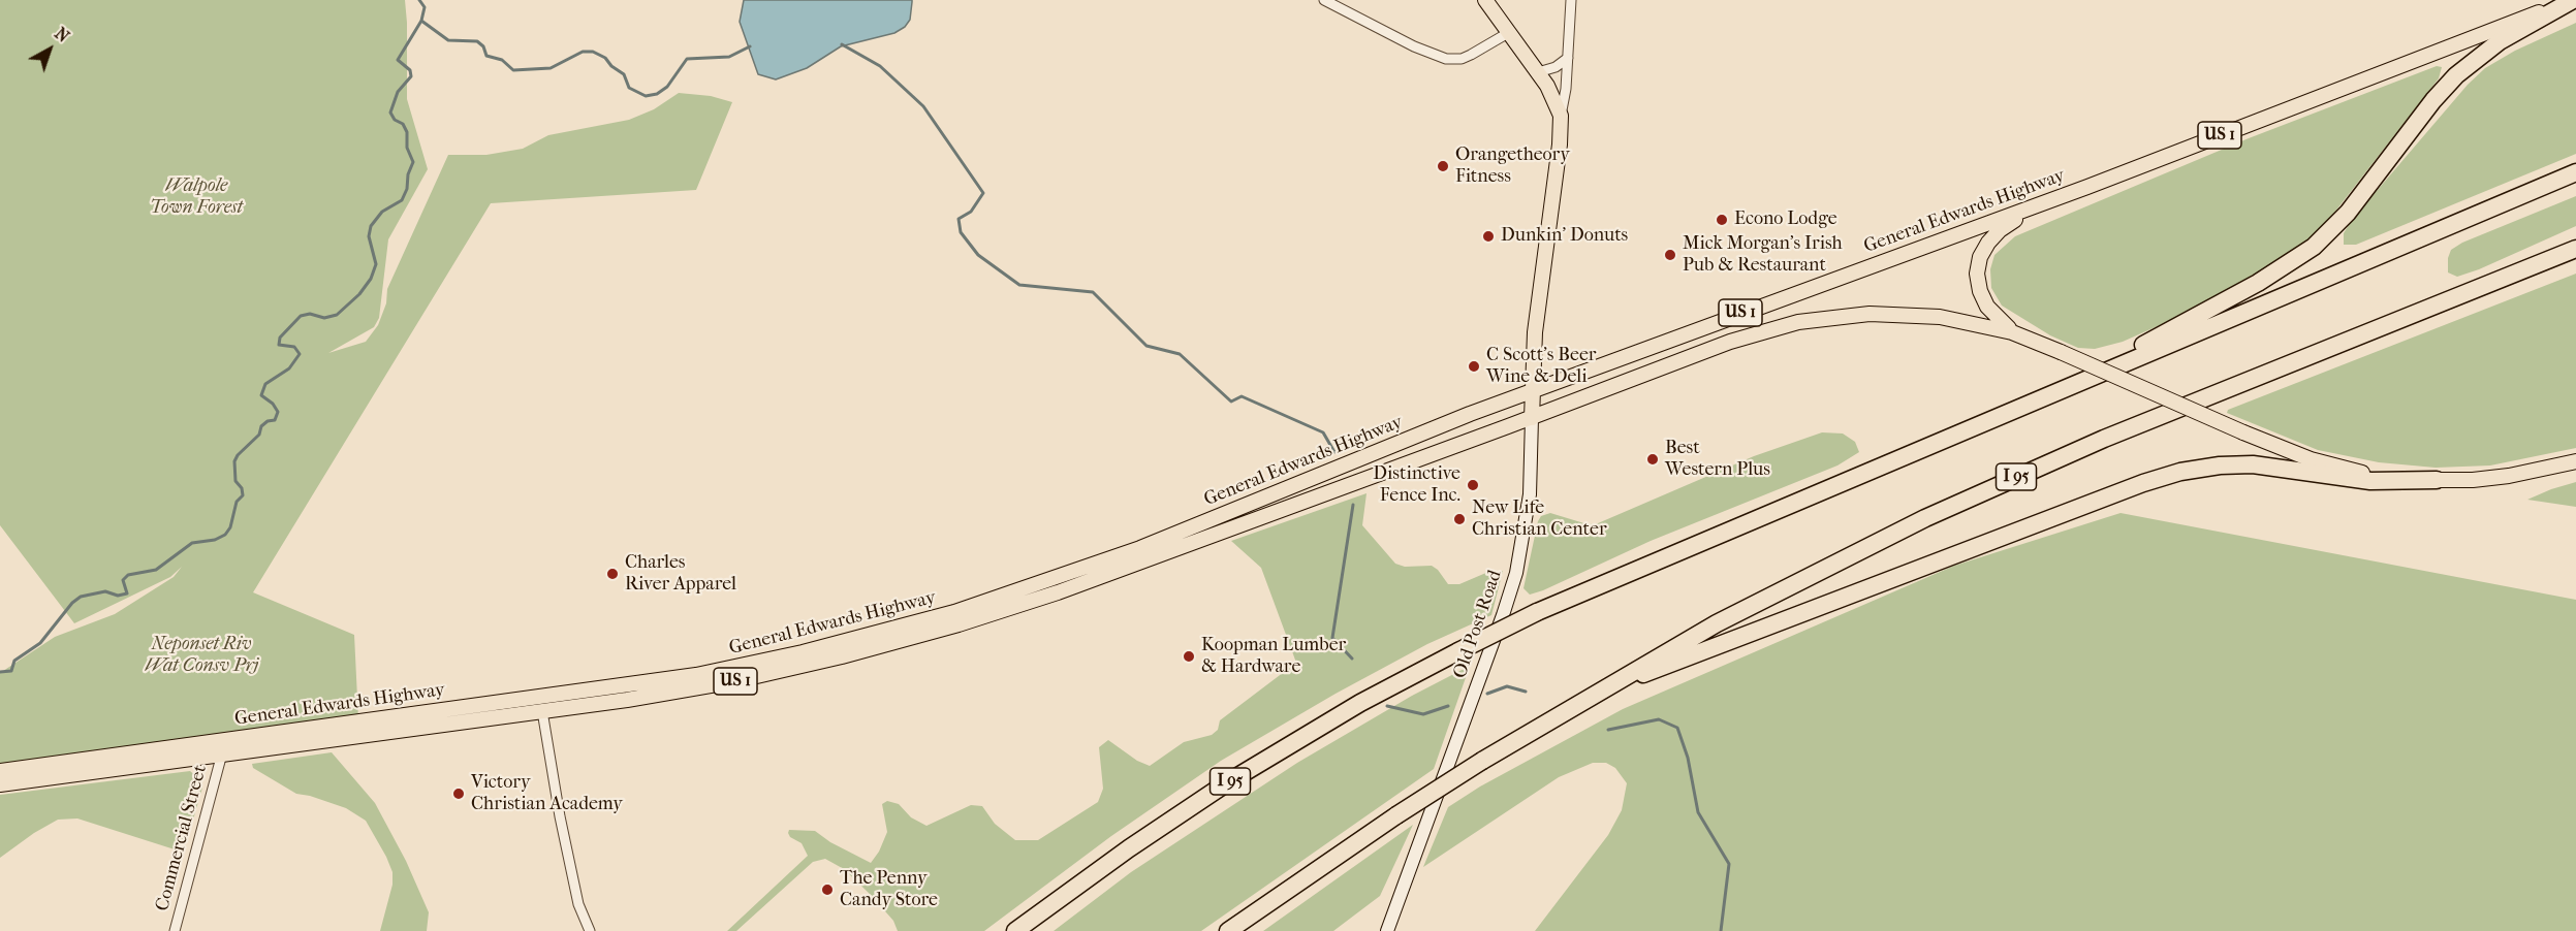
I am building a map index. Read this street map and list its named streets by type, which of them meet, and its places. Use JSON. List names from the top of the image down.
{
  "streets": {
    "highway": ["I 95"],
    "main road": ["US 1", "General Edwards Highway", "Old Post Road"],
    "street": ["Commercial Street"]
  },
  "crossings": [
    ["General Edwards Highway", "Old Post Road"],
    ["General Edwards Highway", "Commercial Street"]
  ],
  "parks": ["Walpole Town Forest", "Neponset Riv Wat Consv Prj"],
  "places": [
    "Orangetheory Fitness",
    "Econo Lodge",
    "Dunkin' Donuts",
    "Mick Morgan's Irish Pub & Restaurant",
    "C Scott's Beer Wine & Deli",
    "Best Western Plus",
    "Distinctive Fence Inc.",
    "New Life Christian Center",
    "Charles River Apparel",
    "Koopman Lumber & Hardware",
    "Victory Christian Academy",
    "The Penny Candy Store"
  ],
  "north": "top right"
}
